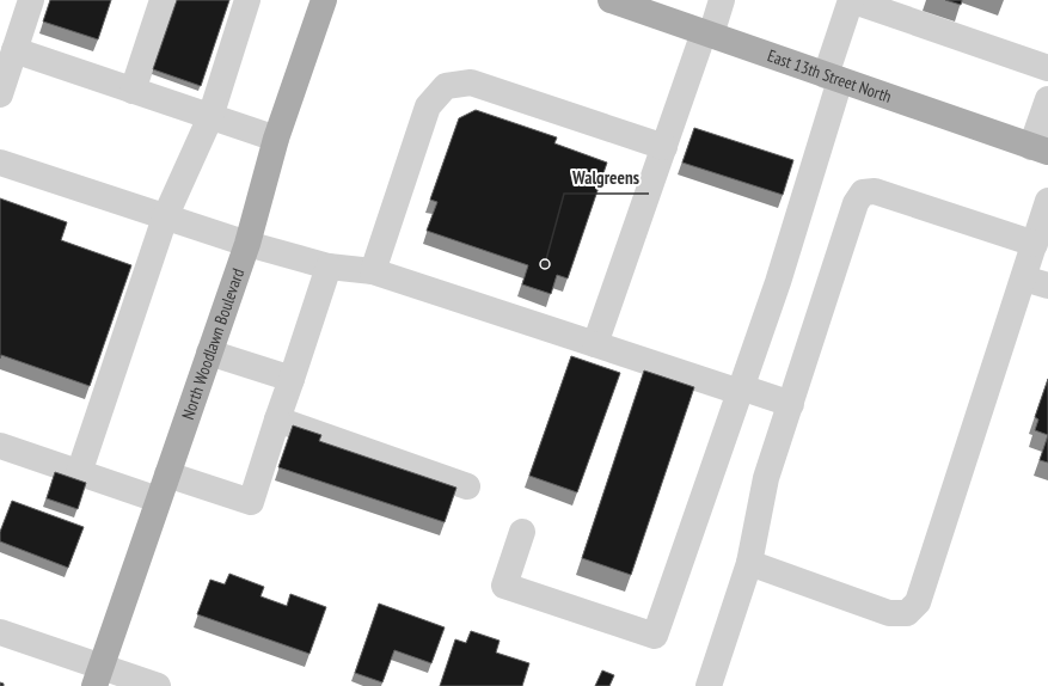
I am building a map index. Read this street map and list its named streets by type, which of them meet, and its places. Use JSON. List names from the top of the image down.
{
  "streets": {
    "main road": ["East 13th Street North", "North Woodlawn Boulevard"]
  },
  "places": ["Walgreens"]
}
